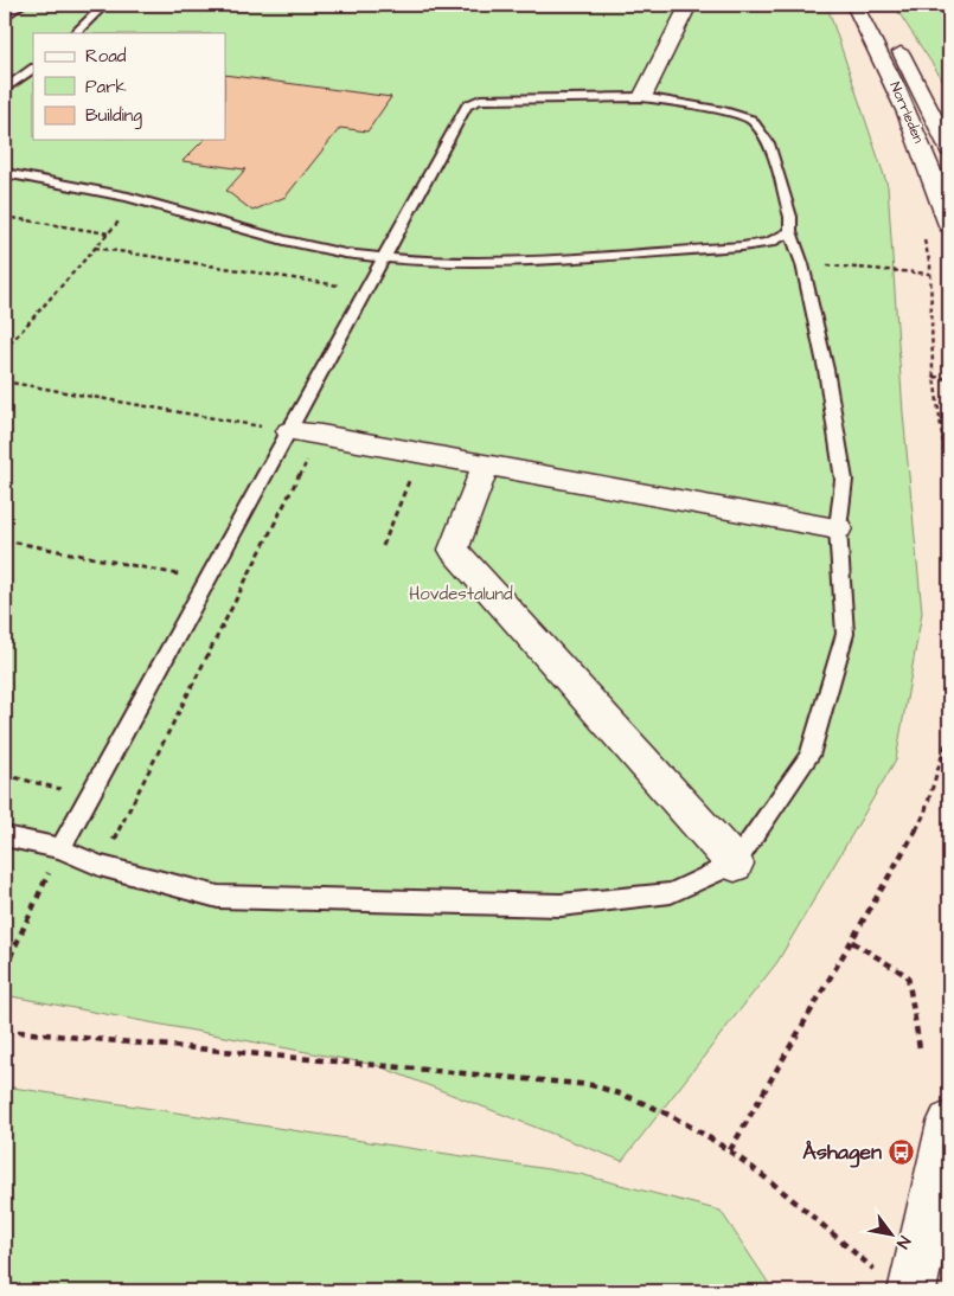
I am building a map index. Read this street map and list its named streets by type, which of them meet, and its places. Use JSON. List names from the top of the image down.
{
  "streets": {
    "street": ["Norrleden"]
  },
  "parks": ["Hovdestalund"],
  "places": {
    "bus stop": ["Åshagen"]
  },
  "legend": ["Road", "Park", "Building"],
  "north": "bottom right"
}
